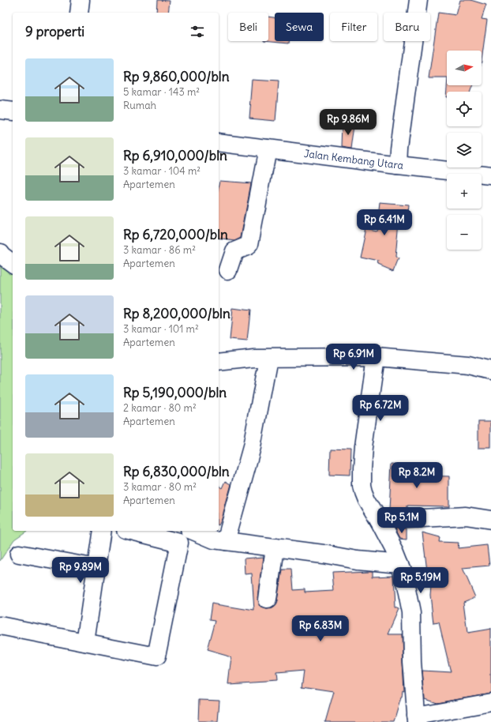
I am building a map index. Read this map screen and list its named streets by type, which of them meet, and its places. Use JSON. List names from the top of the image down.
{
  "streets": {
    "street": ["Jalan Kembang Utara"]
  },
  "north": "right",
  "page": {
    "chip": [
      "Beli",
      "Sewa",
      "Filter",
      "Baru"
    ],
    "heading": "9 properti",
    "map_buttons": ["+", "−"],
    "list": [
      {
        "name": "Rp 9,860,000/bln",
        "note": "5 kamar · 143 m² · Rumah"
      },
      {
        "name": "Rp 6,910,000/bln",
        "note": "3 kamar · 104 m² · Apartemen"
      },
      {
        "name": "Rp 6,720,000/bln",
        "note": "3 kamar · 86 m² · Apartemen"
      },
      {
        "name": "Rp 8,200,000/bln",
        "note": "3 kamar · 101 m² · Apartemen"
      },
      {
        "name": "Rp 5,190,000/bln",
        "note": "2 kamar · 80 m² · Apartemen"
      },
      {
        "name": "Rp 6,830,000/bln",
        "note": "3 kamar · 80 m² · Apartemen"
      }
    ],
    "price": [
      "Rp 9.86M",
      "Rp 6.41M",
      "Rp 6.91M",
      "Rp 6.72M",
      "Rp 8.2M",
      "Rp 5.1M",
      "Rp 9.89M",
      "Rp 5.19M",
      "Rp 6.83M"
    ]
  }
}
